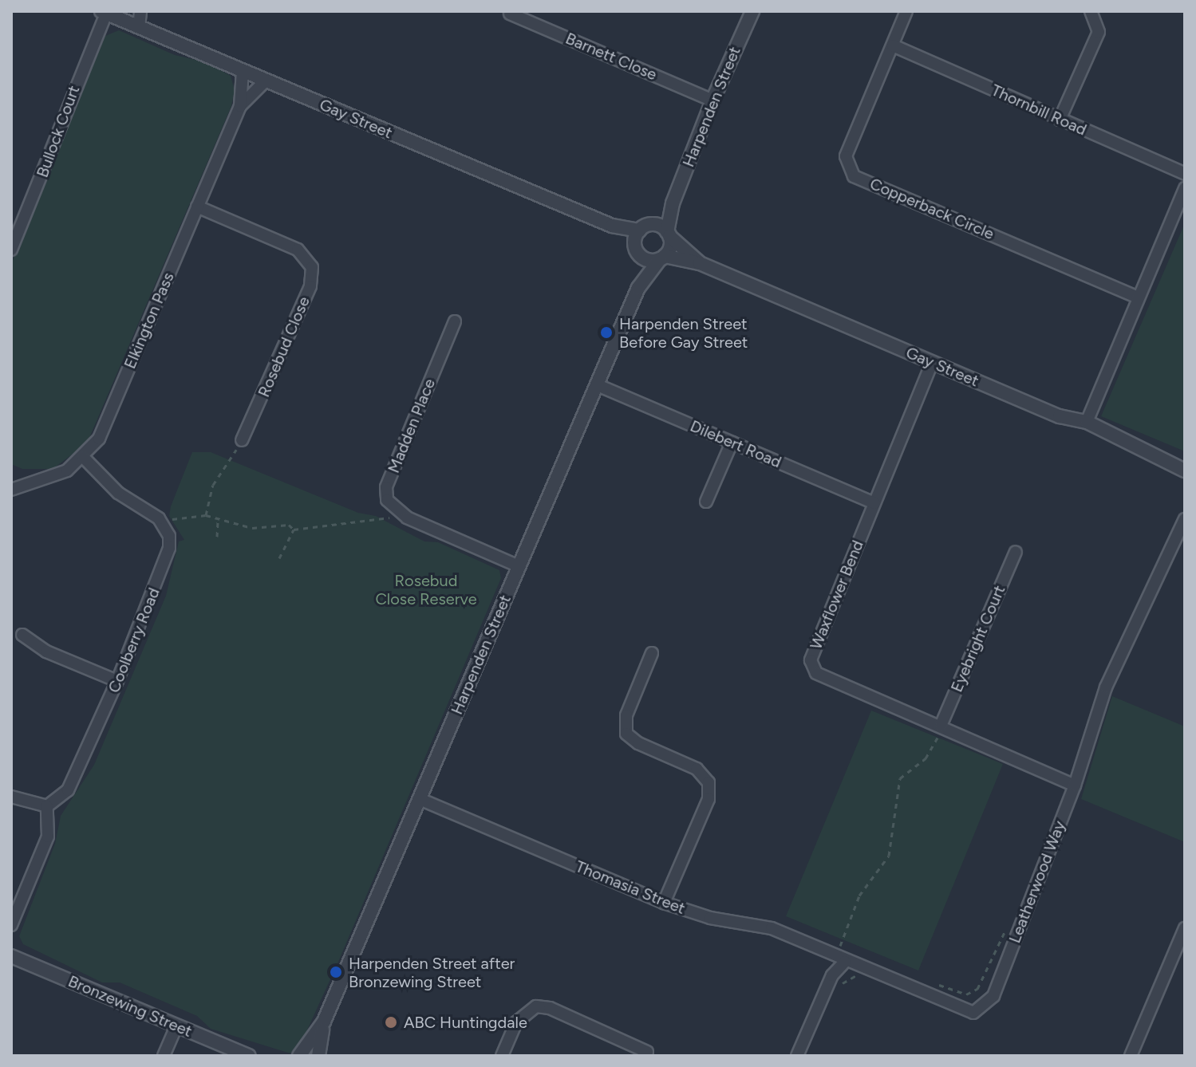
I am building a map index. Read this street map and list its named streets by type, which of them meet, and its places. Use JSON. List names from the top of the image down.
{
  "streets": {
    "street": [
      "Barnett Close",
      "Harpenden Street",
      "Thornbill Road",
      "Gay Street",
      "Bullock Court",
      "Copperback Circle",
      "Elkington Pass",
      "Rosebud Close",
      "Madden Place",
      "Dilebert Road",
      "Waxflower Bend",
      "Eyebright Court",
      "Coolberry Road",
      "Leatherwood Way",
      "Thomasia Street",
      "Bronzewing Street"
    ]
  },
  "crossings": [
    ["Barnett Close", "Harpenden Street"],
    ["Harpenden Street", "Gay Street"],
    ["Harpenden Street", "Dilebert Road"],
    ["Harpenden Street", "Thomasia Street"],
    ["Thornbill Road", "Copperback Circle"],
    ["Gay Street", "Bullock Court"],
    ["Gay Street", "Elkington Pass"],
    ["Gay Street", "Waxflower Bend"],
    ["Elkington Pass", "Rosebud Close"],
    ["Dilebert Road", "Waxflower Bend"],
    ["Waxflower Bend", "Eyebright Court"],
    ["Waxflower Bend", "Leatherwood Way"],
    ["Leatherwood Way", "Thomasia Street"]
  ],
  "parks": ["Rosebud Close Reserve"],
  "places": ["Harpenden Street Before Gay Street", "Harpenden Street after Bronzewing Street", "ABC Huntingdale"]
}
